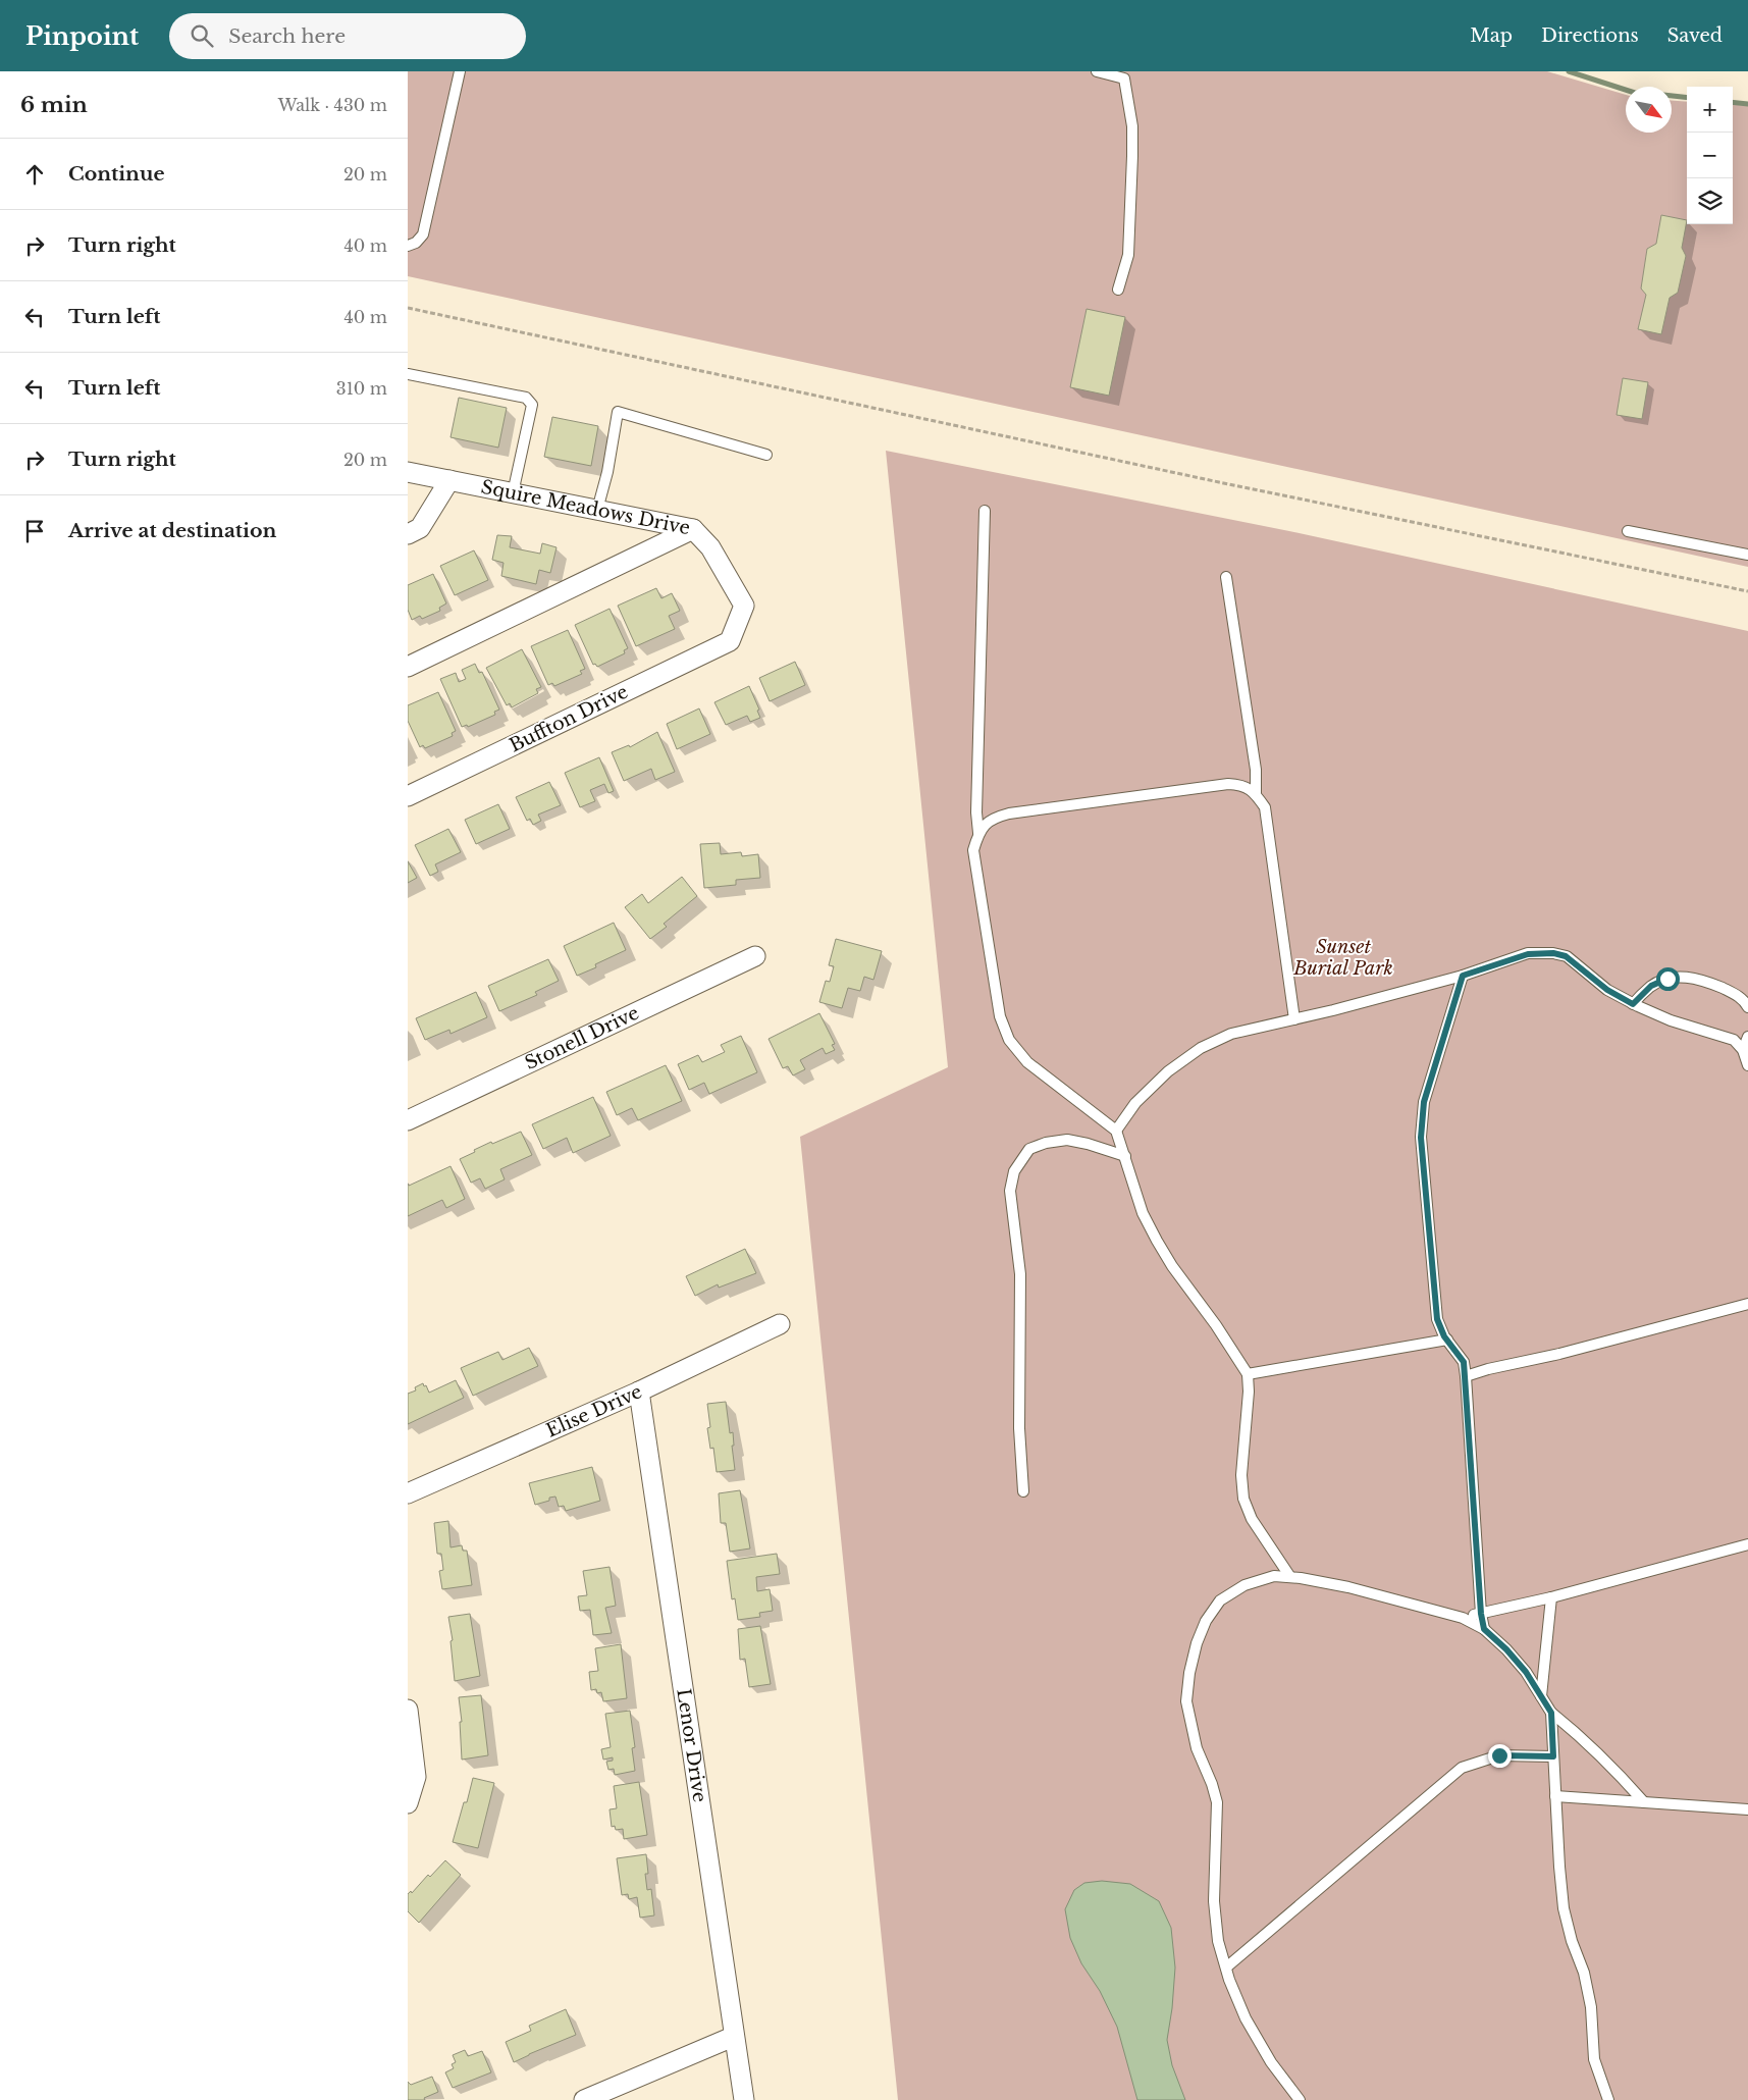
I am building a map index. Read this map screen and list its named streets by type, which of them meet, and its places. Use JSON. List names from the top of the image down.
{
  "streets": {
    "street": [
      "Squire Meadows Drive",
      "Buffton Drive",
      "Stonell Drive",
      "Elise Drive",
      "Lenor Drive"
    ]
  },
  "crossings": [
    ["Squire Meadows Drive", "Buffton Drive"],
    ["Elise Drive", "Lenor Drive"]
  ],
  "parks": ["Sunset Burial Park"],
  "north": "bottom right",
  "page": {
    "header": "Pinpoint",
    "search": "Search here",
    "nav": ["Map", "Directions", "Saved"],
    "heading": ["6 min", "Walk · 430 m"],
    "map_buttons": ["+", "−"],
    "list": [
      ["Continue", "20 m"],
      ["Turn right", "40 m"],
      ["Turn left", "40 m"],
      ["Turn left", "310 m"],
      ["Turn right", "20 m"],
      "Arrive at destination"
    ]
  }
}
